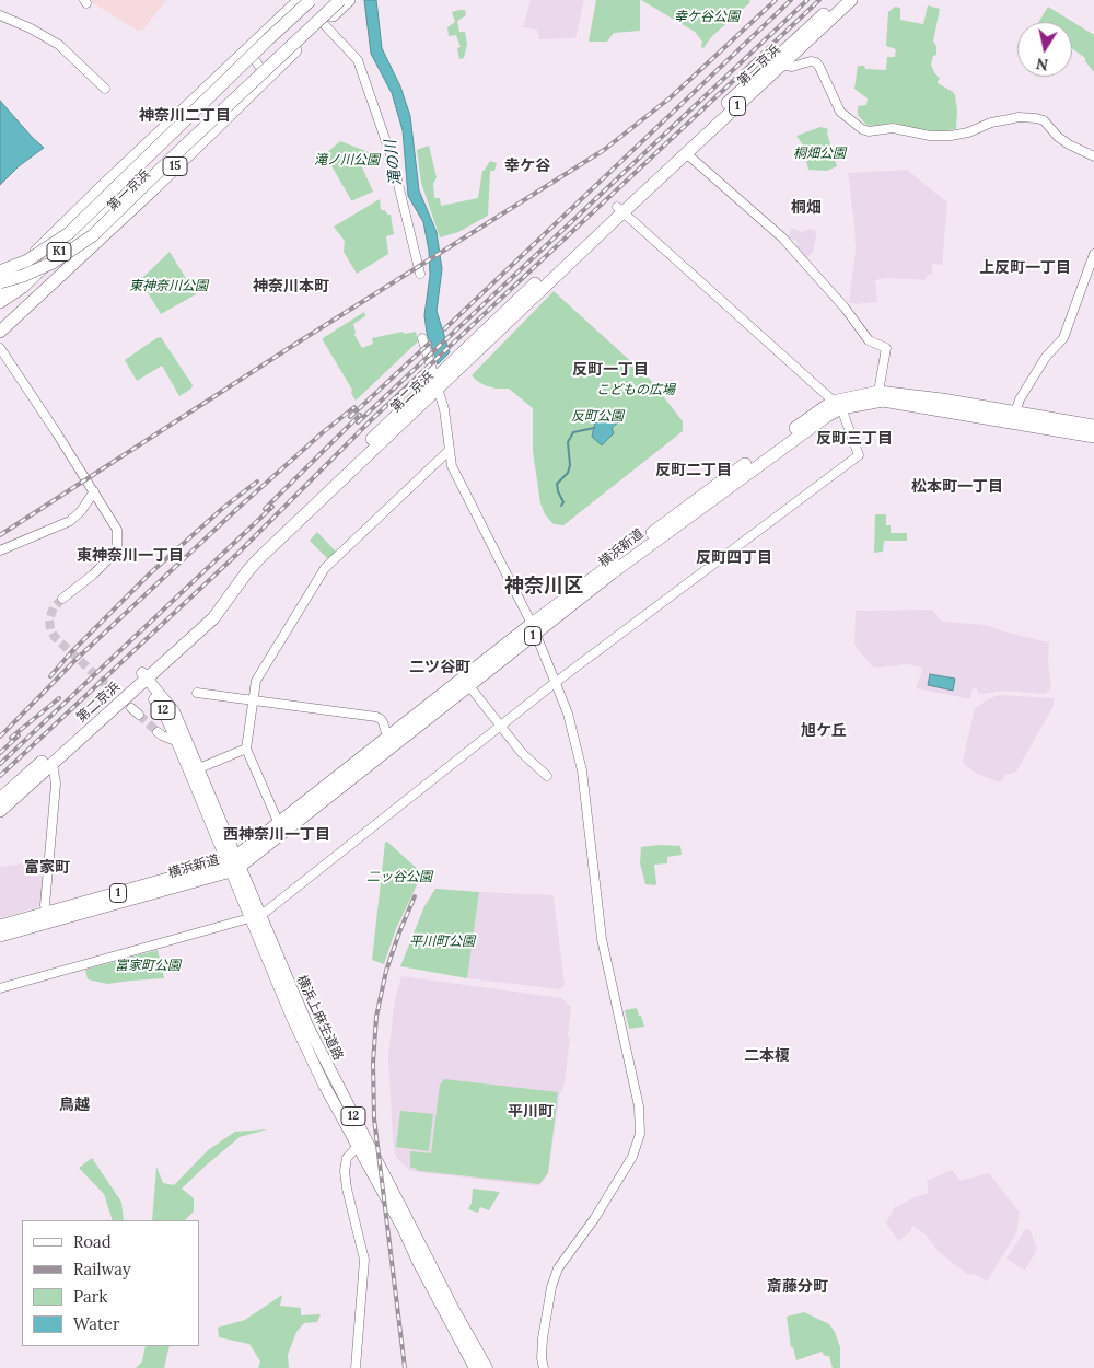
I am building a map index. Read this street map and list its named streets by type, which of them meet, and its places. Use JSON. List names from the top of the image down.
{
  "streets": {
    "highway": [
      "第二京浜",
      "1",
      "15",
      "第一京浜",
      "K1",
      "横浜新道"
    ],
    "main road": ["12", "横浜上麻生道路"]
  },
  "crossings": [
    ["第二京浜", "横浜上麻生道路"],
    ["第一京浜", "K1"],
    ["横浜新道", "横浜上麻生道路"]
  ],
  "districts": [
    "神奈川二丁目",
    "幸ケ谷",
    "桐畑",
    "上反町一丁目",
    "神奈川本町",
    "反町一丁目",
    "反町三丁目",
    "反町二丁目",
    "松本町一丁目",
    "東神奈川一丁目",
    "反町四丁目",
    "神奈川区",
    "二ツ谷町",
    "旭ケ丘",
    "西神奈川一丁目",
    "富家町",
    "二本榎",
    "鳥越",
    "平川町",
    "斎藤分町"
  ],
  "water": ["滝の川"],
  "parks": [
    "幸ケ谷公園",
    "桐畑公園",
    "滝ノ川公園",
    "東神奈川公園",
    "こどもの広場",
    "反町公園",
    "二ッ谷公園",
    "平川町公園",
    "富家町公園"
  ],
  "legend": [
    "Road",
    "Railway",
    "Park",
    "Water"
  ],
  "north": "bottom"
}
